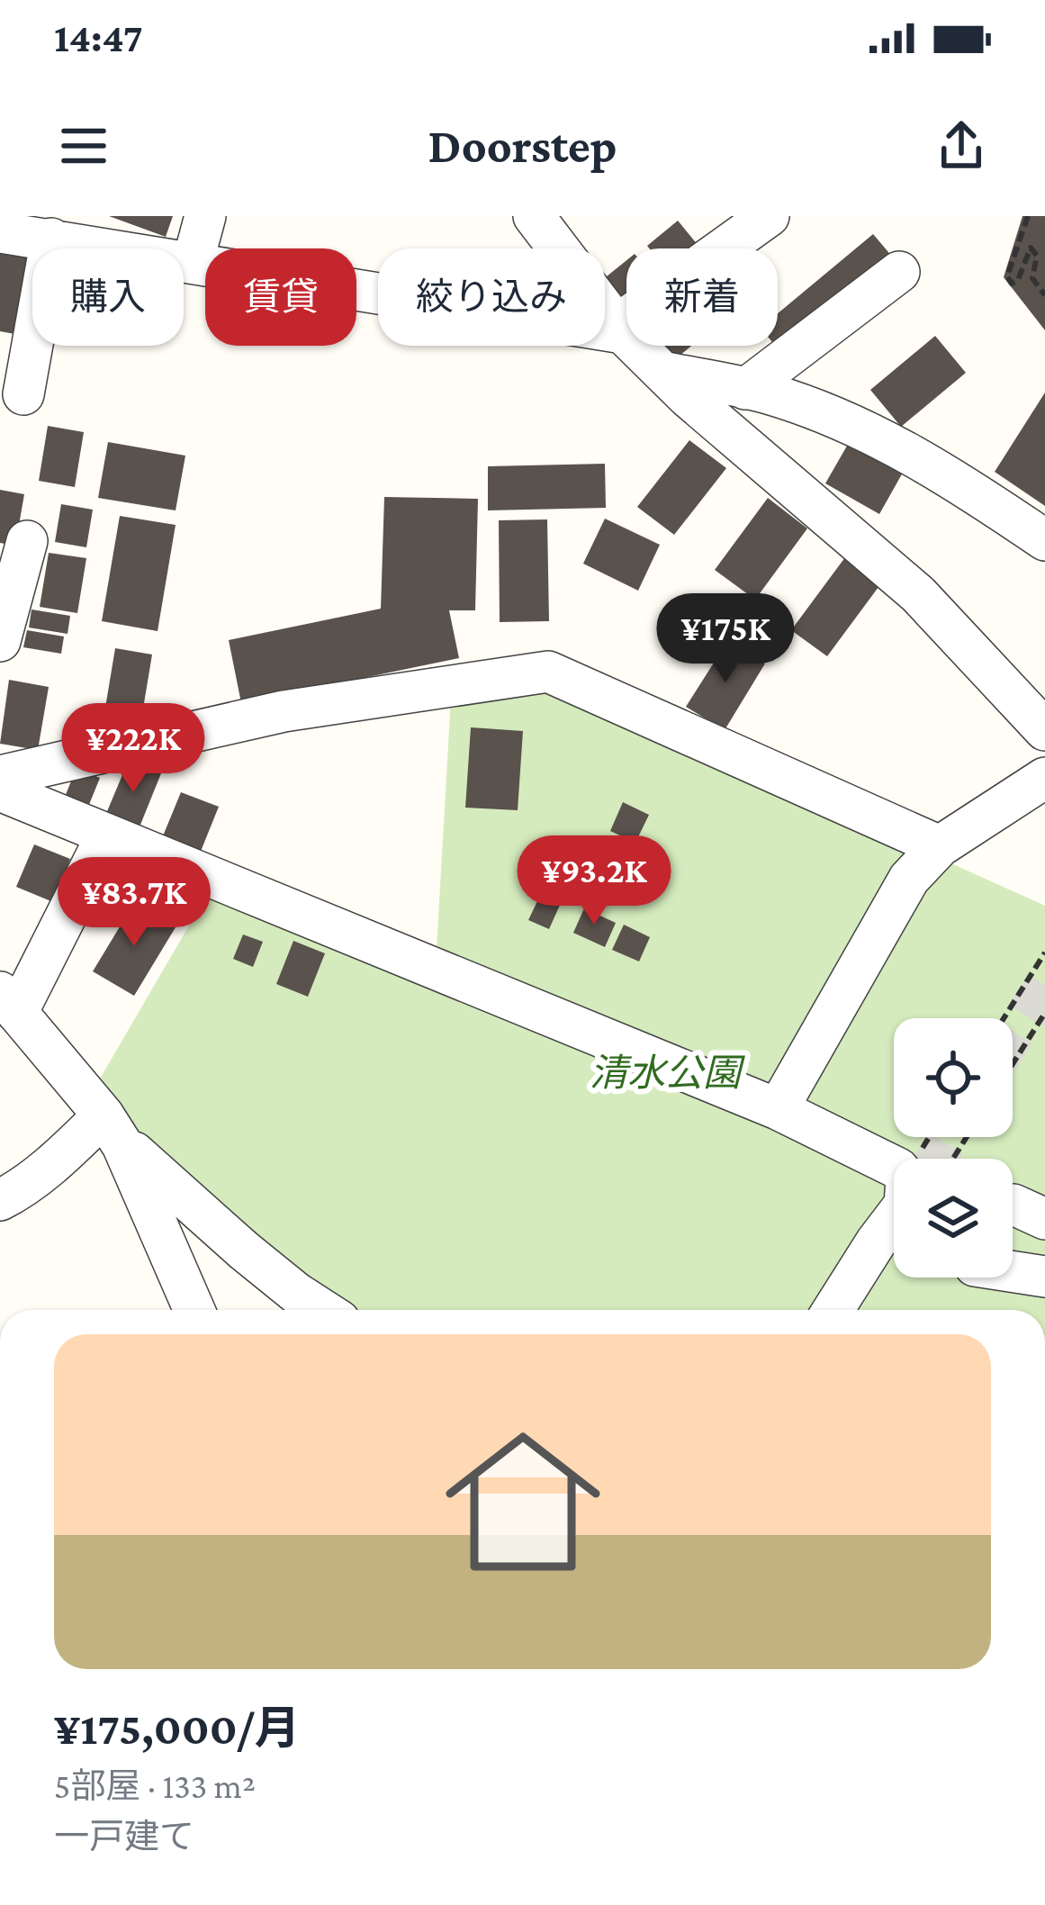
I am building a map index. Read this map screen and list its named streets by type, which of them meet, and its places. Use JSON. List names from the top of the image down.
{
  "parks": ["清水公園"],
  "page": {
    "status": "14:47",
    "header": "Doorstep",
    "chip": [
      "購入",
      "賃貸",
      "絞り込み",
      "新着"
    ],
    "price": [
      "¥175K",
      "¥222K",
      "¥93.2K",
      "¥83.7K"
    ],
    "list": [
      {
        "name": "¥175,000/月",
        "note": "5部屋 · 133 m² · 一戸建て"
      }
    ]
  }
}
